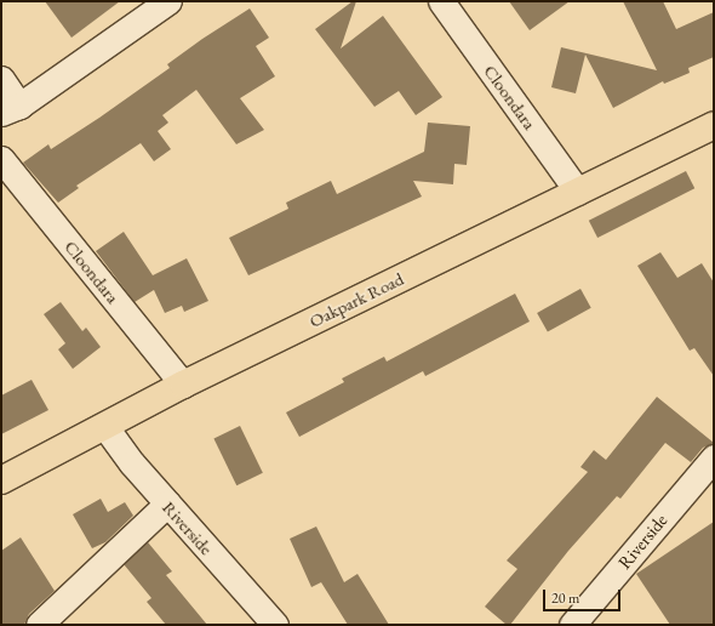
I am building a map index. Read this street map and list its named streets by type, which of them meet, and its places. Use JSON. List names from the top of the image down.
{
  "streets": {
    "main road": ["Oakpark Road"],
    "street": ["Cloondara", "Riverside"]
  },
  "crossings": [
    ["Cloondara", "Oakpark Road"],
    ["Oakpark Road", "Riverside"]
  ],
  "scale_bar": "20 m"
}
